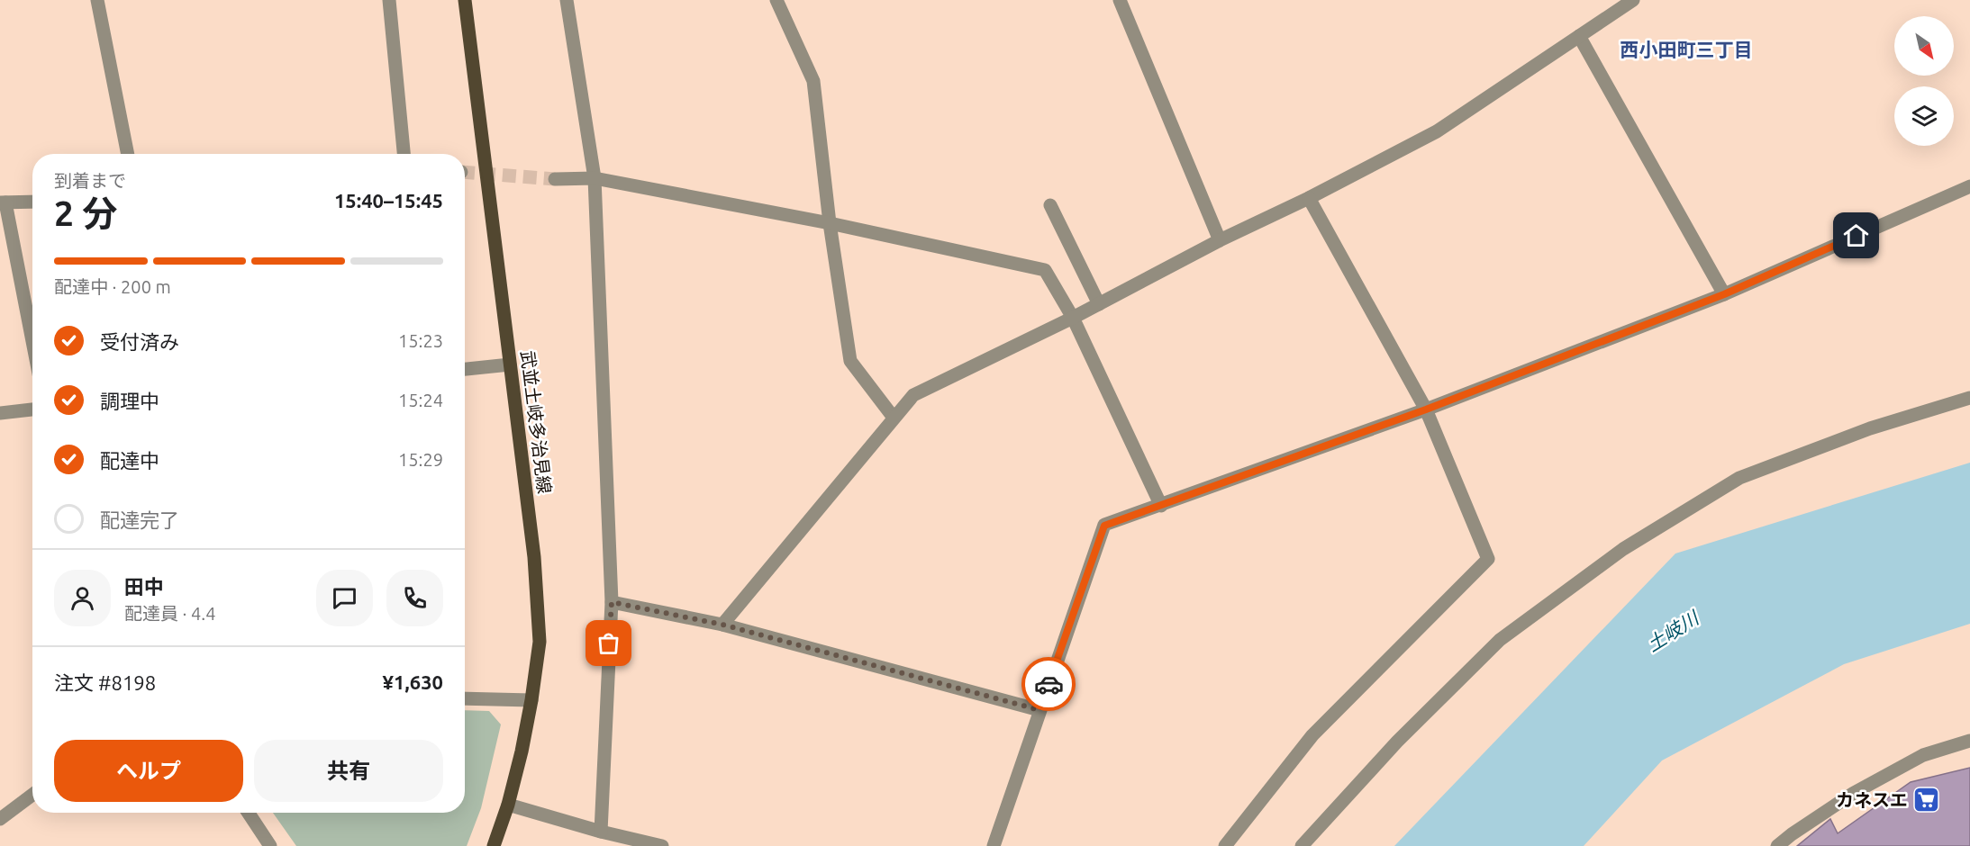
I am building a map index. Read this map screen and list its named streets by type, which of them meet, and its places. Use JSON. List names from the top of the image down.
{
  "streets": {
    "main road": ["武並土岐多治見線"]
  },
  "districts": ["西小田町三丁目"],
  "water": ["土岐川"],
  "places": {
    "supermarket": ["カネスエ"]
  },
  "north": "bottom right",
  "page": {
    "heading": ["2 分", "到着まで", "15:40–15:45"],
    "panel": [
      "田中",
      "配達員 · 4.4",
      "注文 #8198",
      "¥1,630"
    ],
    "bar": "配達中 · 200 m",
    "list": [
      ["受付済み", "15:23"],
      ["調理中", "15:24"],
      ["配達中", "15:29"],
      "配達完了"
    ],
    "buttons": ["ヘルプ", "共有"]
  }
}
